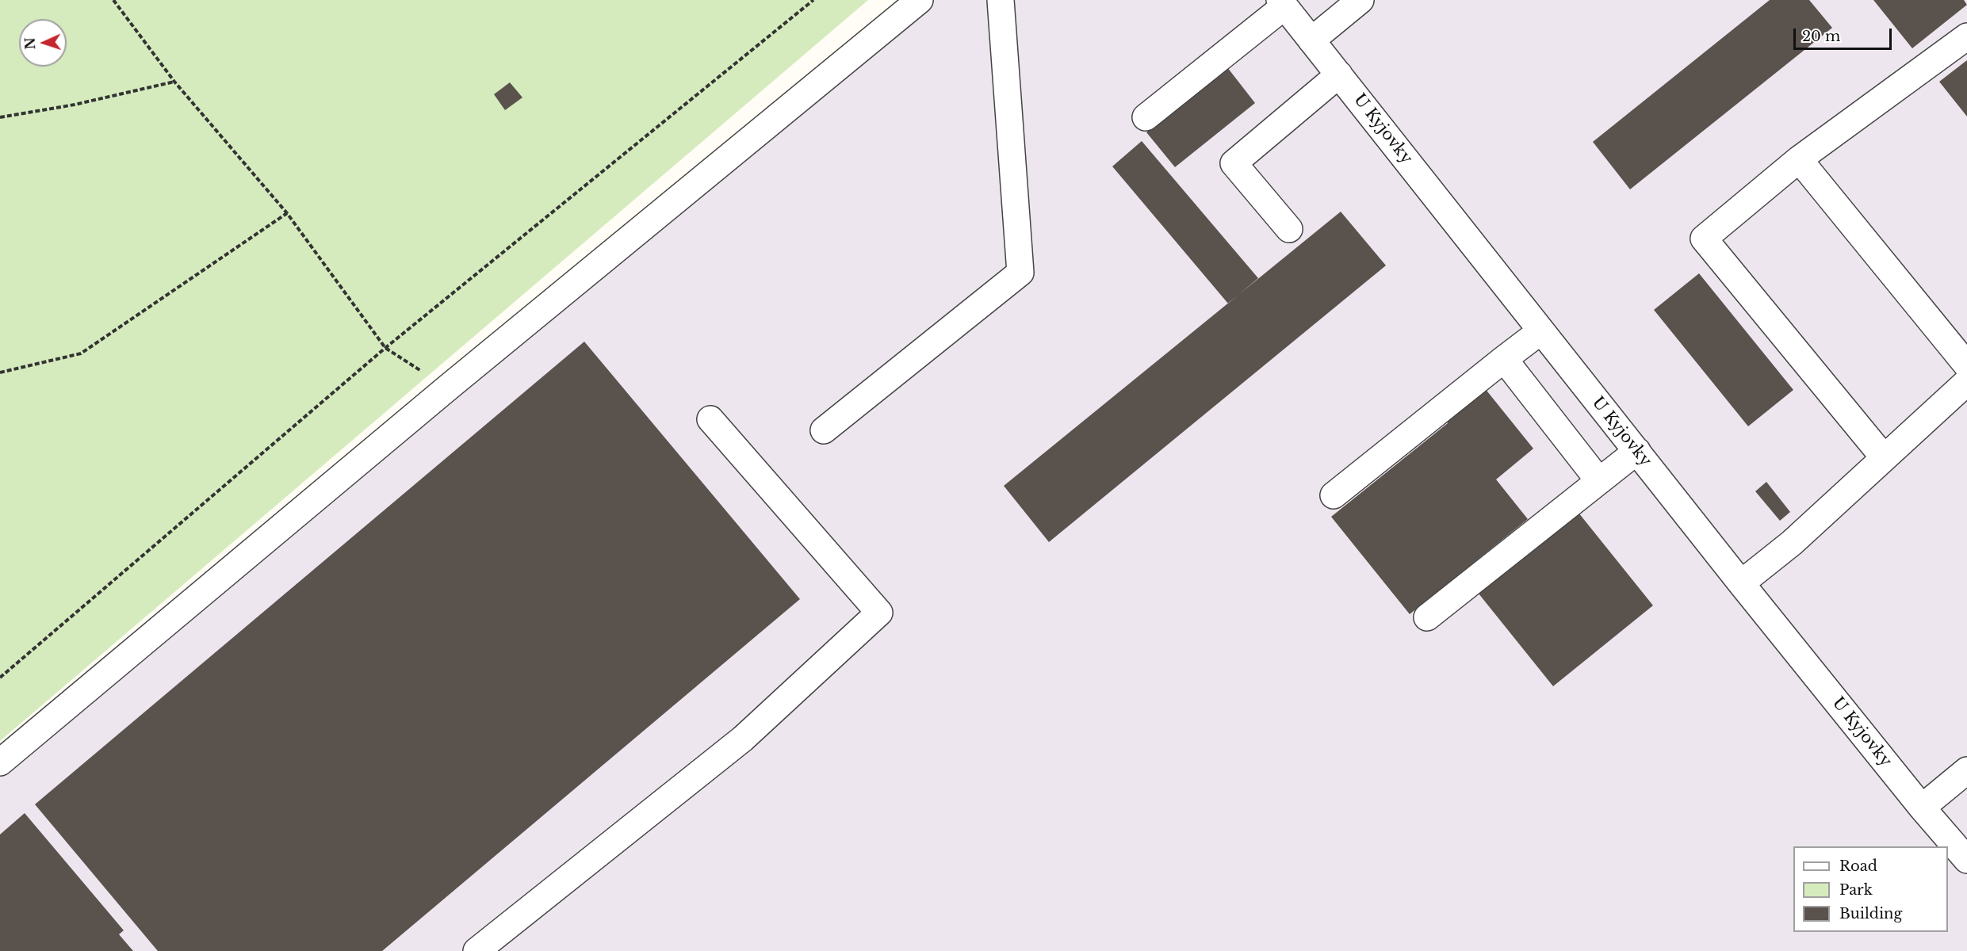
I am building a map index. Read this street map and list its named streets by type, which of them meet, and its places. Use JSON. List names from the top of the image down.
{
  "streets": {
    "lane": ["U Kyjovky"]
  },
  "legend": ["Road", "Park", "Building"],
  "scale_bar": "20 m",
  "north": "left"
}
